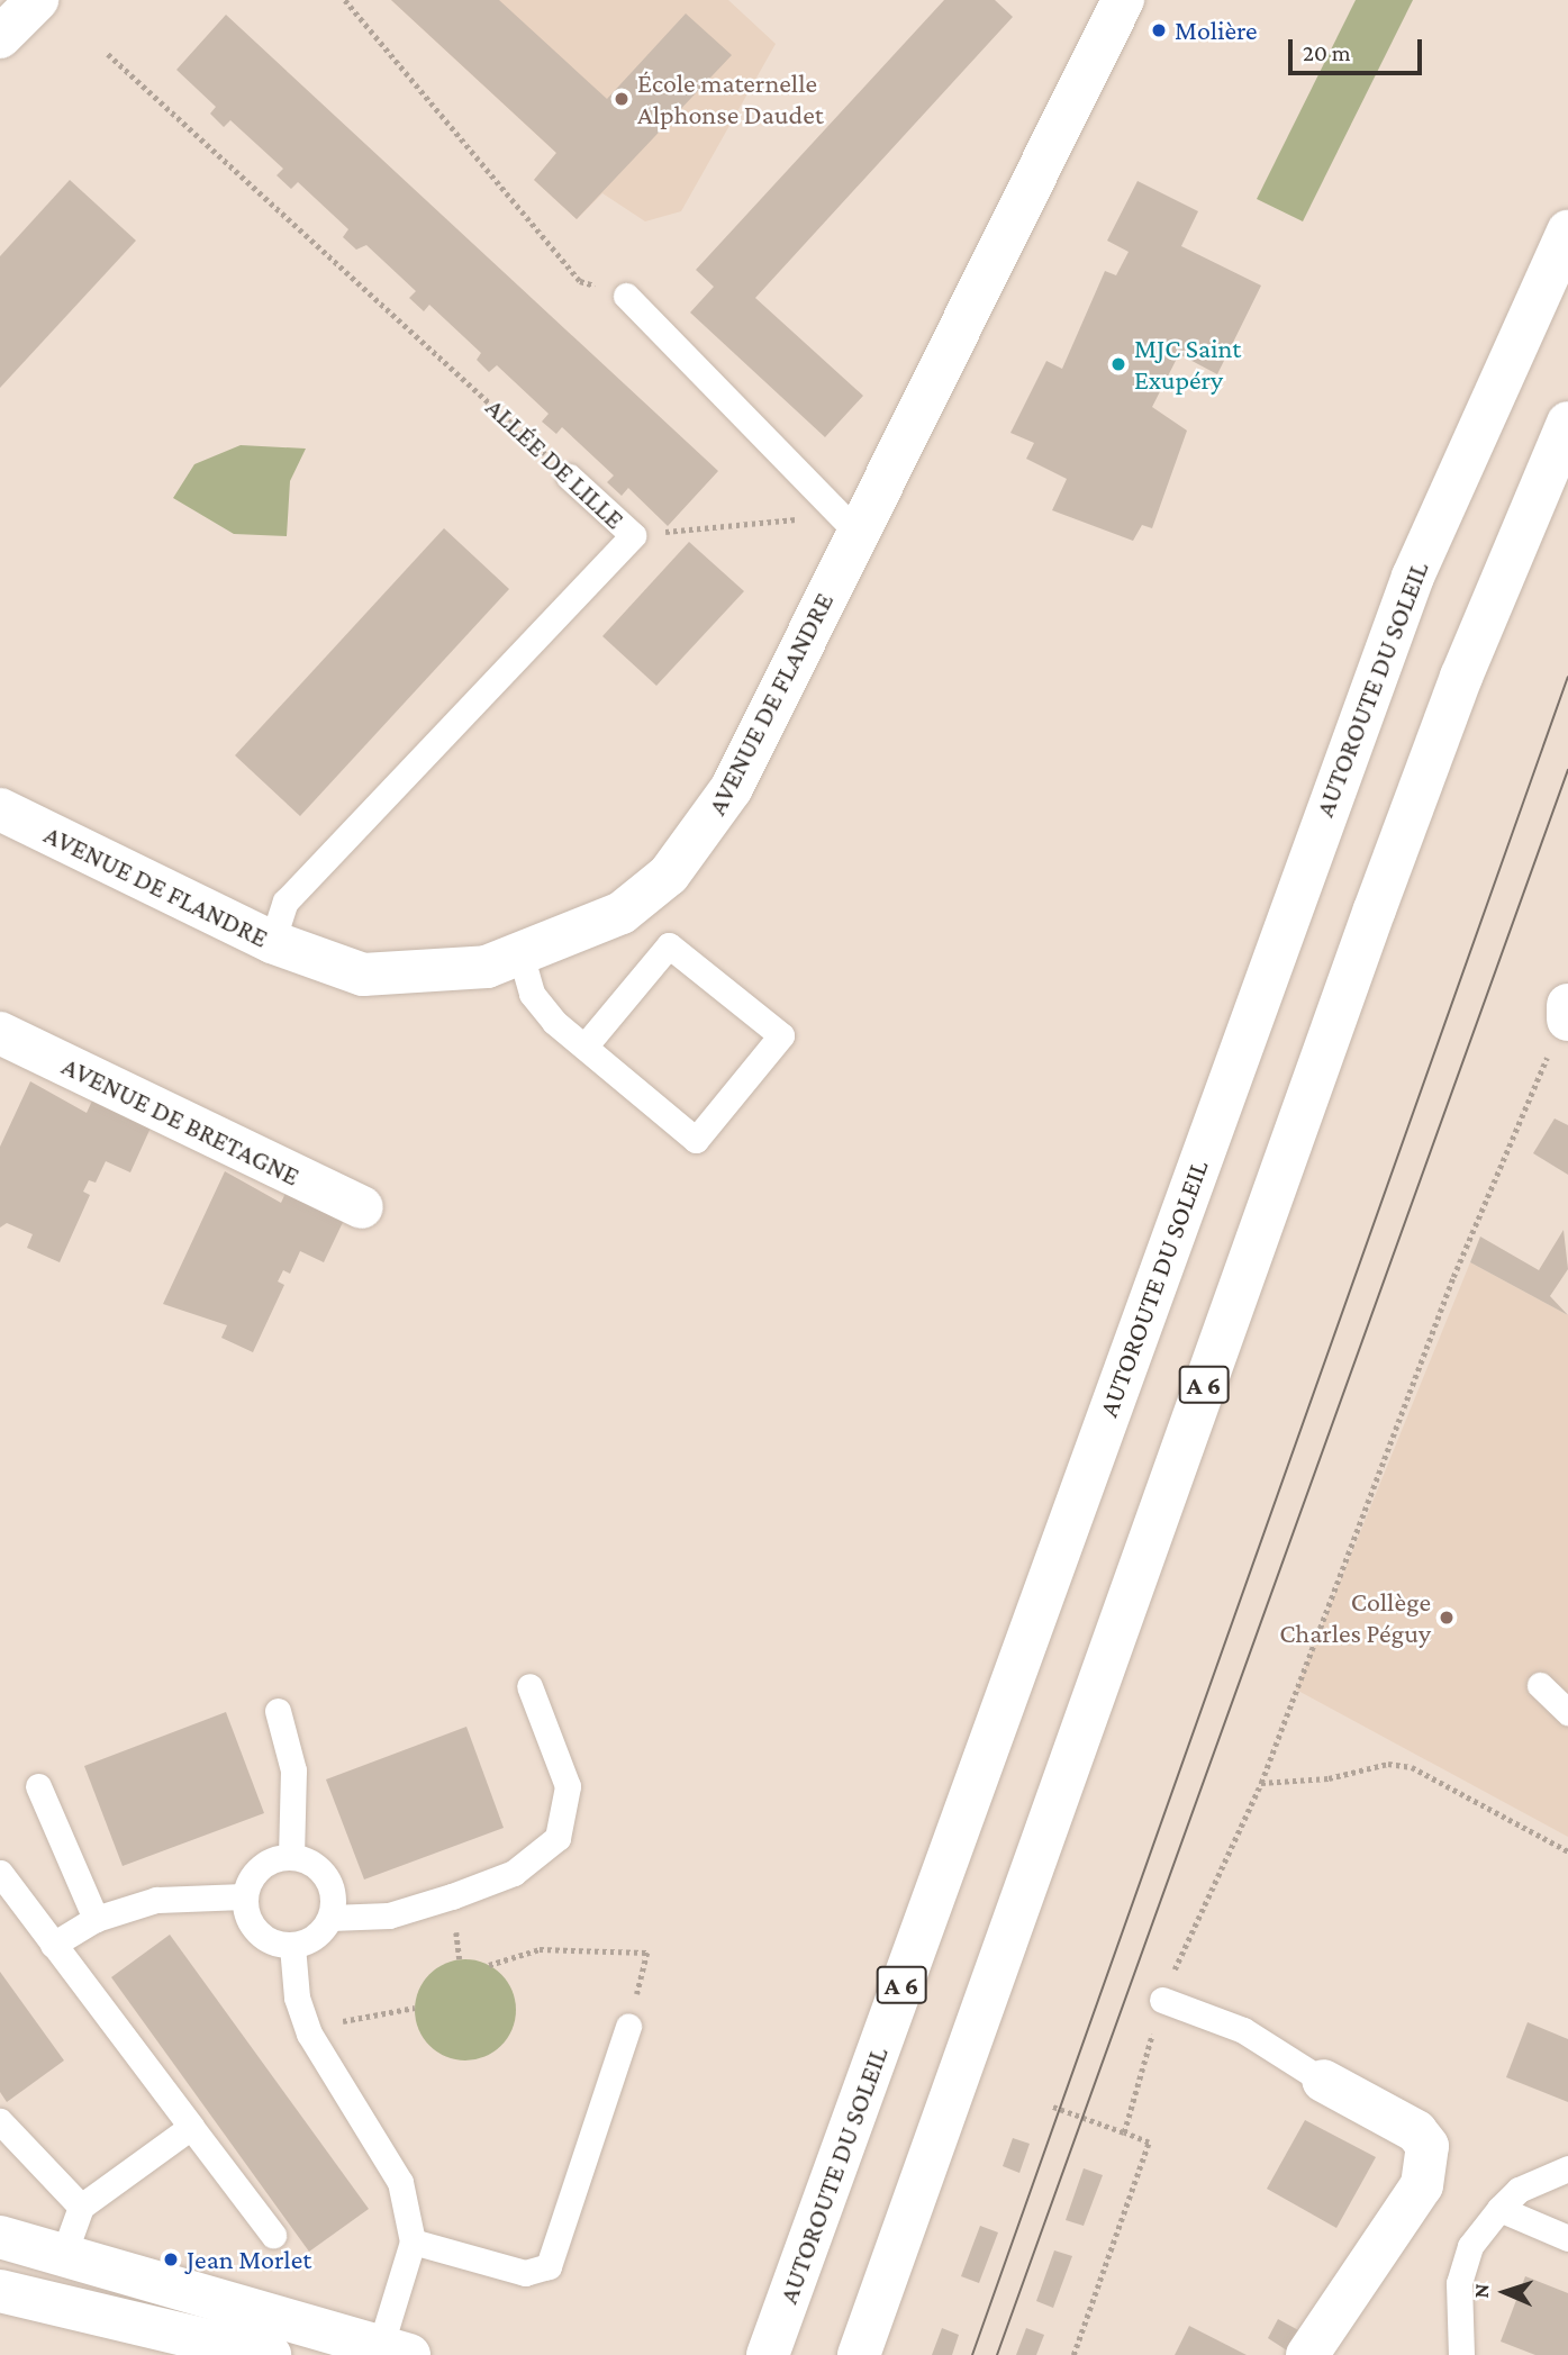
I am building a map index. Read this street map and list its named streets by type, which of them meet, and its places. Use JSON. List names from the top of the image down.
{
  "streets": {
    "main road": [
      "AUTOROUTE DU SOLEIL",
      "AVENUE DE FLANDRE",
      "AVENUE DE BRETAGNE",
      "A 6"
    ],
    "lane": ["ALLÉE DE LILLE"]
  },
  "crossings": [
    ["ALLÉE DE LILLE", "AVENUE DE FLANDRE"]
  ],
  "places": [
    "Molière",
    "École maternelle Alphonse Daudet",
    "MJC Saint Exupéry",
    "Collège Charles Péguy",
    "Jean Morlet"
  ],
  "scale_bar": "20 m",
  "north": "left"
}
